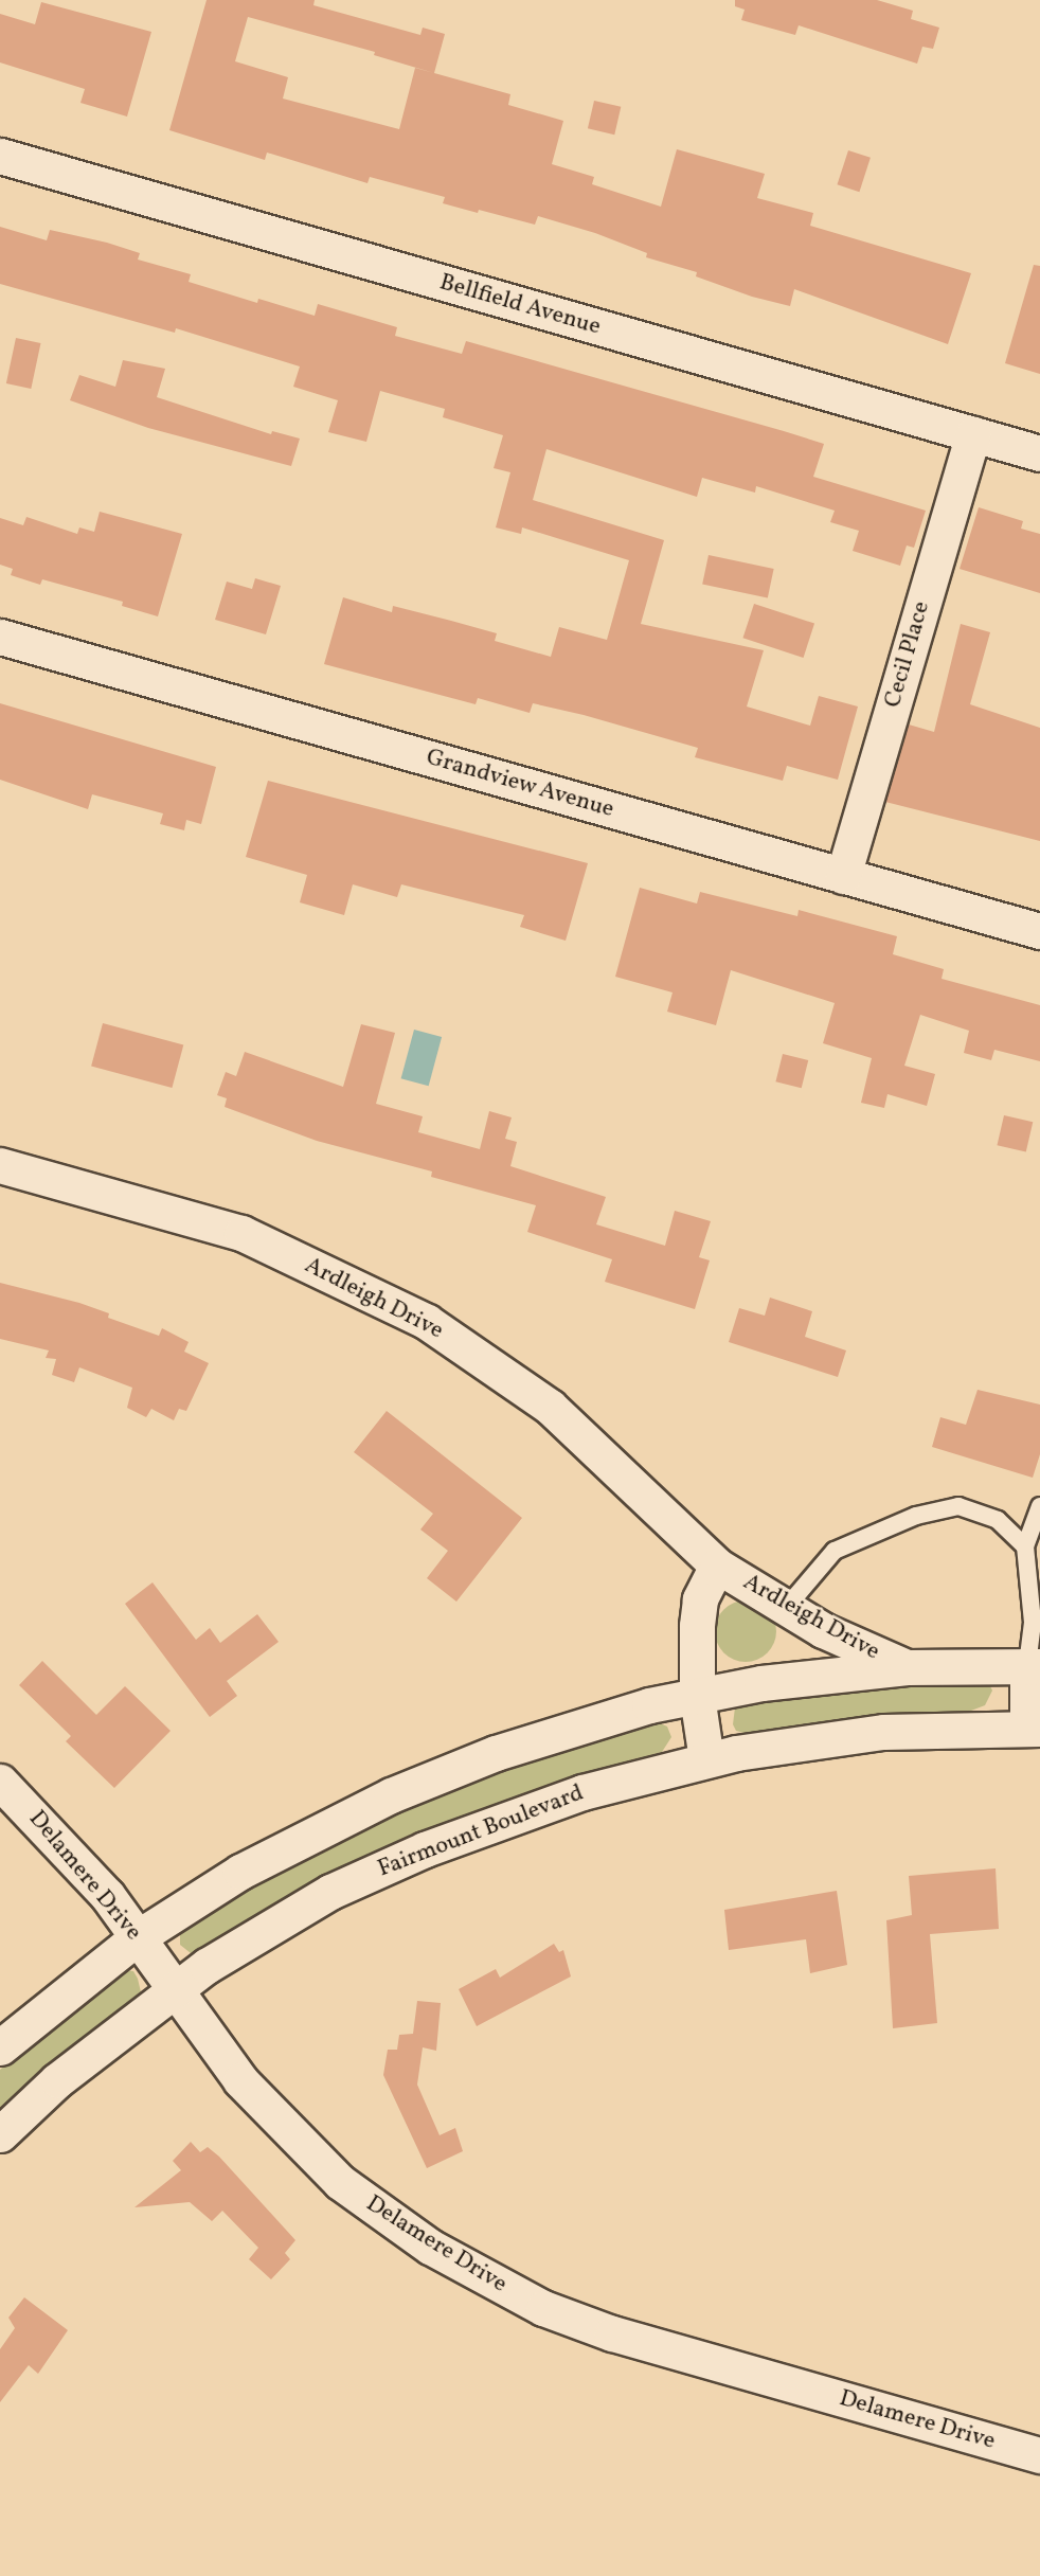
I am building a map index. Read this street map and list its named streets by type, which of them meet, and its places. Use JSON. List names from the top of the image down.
{
  "streets": {
    "street": [
      "Bellfield Avenue",
      "Cecil Place",
      "Grandview Avenue",
      "Ardleigh Drive",
      "Fairmount Boulevard",
      "Delamere Drive"
    ]
  },
  "crossings": [
    ["Bellfield Avenue", "Cecil Place"],
    ["Cecil Place", "Grandview Avenue"],
    ["Ardleigh Drive", "Fairmount Boulevard"],
    ["Fairmount Boulevard", "Delamere Drive"]
  ]
}
